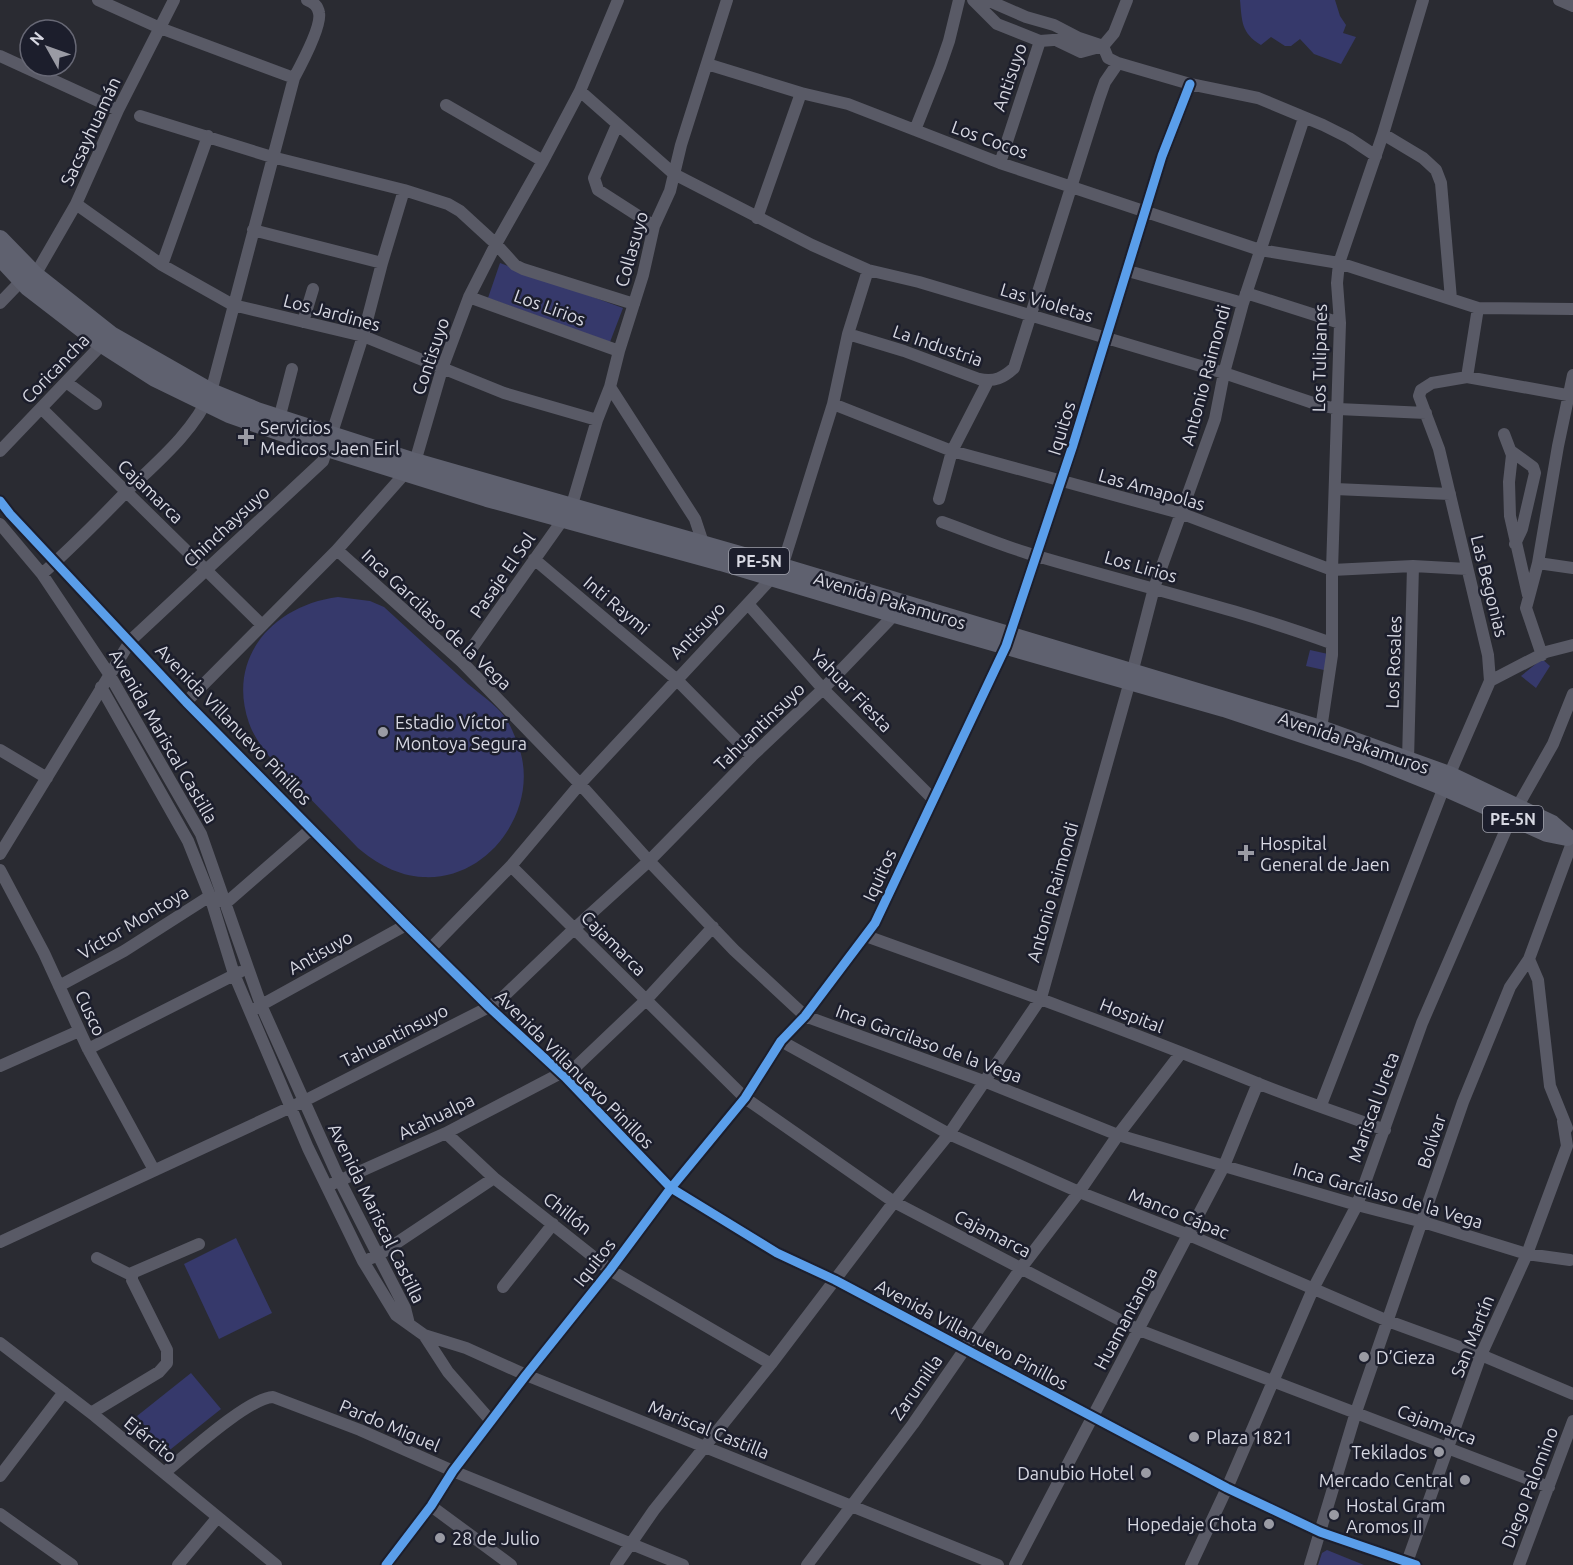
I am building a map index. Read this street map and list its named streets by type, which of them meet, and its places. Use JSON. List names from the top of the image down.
{
  "streets": {
    "highway": ["PE-5N", "Avenida Pakamuros"],
    "street": [
      "Antisuyo",
      "Sacsayhuamán",
      "Los Cocos",
      "Collasuyo",
      "Las Violetas",
      "Los Lirios",
      "Los Jardines",
      "La Industria",
      "Contisuyo",
      "Los Tulipanes",
      "Coricancha",
      "Antonio Raimondi",
      "Iquitos",
      "Las Amapolas",
      "Cajamarca",
      "Chinchaysuyo",
      "Pasaje El Sol",
      "Las Begonias",
      "Inti Raymi",
      "Inca Garcilaso de la Vega",
      "Los Rosales",
      "Yahuar Fiesta",
      "Avenida Villanuevo Pinillos",
      "Tahuantinsuyo",
      "Avenida Mariscal Castilla",
      "Víctor Montoya",
      "Cusco",
      "Hospital",
      "Mariscal Ureta",
      "Atahualpa",
      "Bolívar",
      "Chillón",
      "Manco Cápac",
      "Huamantanga",
      "San Martín",
      "Zarumilla",
      "Pardo Miguel",
      "Mariscal Castilla",
      "Ejército",
      "Diego Palomino"
    ]
  },
  "crossings": [
    ["Antisuyo", "Los Cocos"],
    ["Antisuyo", "Las Violetas"],
    ["Antisuyo", "La Industria"],
    ["Antisuyo", "Las Amapolas"],
    ["Antisuyo", "Cajamarca"],
    ["Antisuyo", "Avenida Pakamuros"],
    ["Antisuyo", "Inti Raymi"],
    ["Antisuyo", "Inca Garcilaso de la Vega"],
    ["Antisuyo", "Yahuar Fiesta"],
    ["Antisuyo", "Avenida Villanuevo Pinillos"],
    ["Antisuyo", "Avenida Mariscal Castilla"],
    ["Sacsayhuamán", "Los Jardines"],
    ["Sacsayhuamán", "Avenida Pakamuros"],
    ["Los Cocos", "Collasuyo"],
    ["Los Cocos", "Los Tulipanes"],
    ["Los Cocos", "Antonio Raimondi"],
    ["Los Cocos", "Iquitos"],
    ["Collasuyo", "Las Violetas"],
    ["Collasuyo", "Los Lirios"],
    ["Collasuyo", "Los Jardines"],
    ["Collasuyo", "Pasaje El Sol"],
    ["Collasuyo", "Avenida Pakamuros"],
    ["Las Violetas", "La Industria"],
    ["Las Violetas", "Contisuyo"],
    ["Las Violetas", "Los Tulipanes"],
    ["Las Violetas", "Antonio Raimondi"],
    ["Las Violetas", "Iquitos"],
    ["Las Violetas", "Las Begonias"],
    ["Los Lirios", "Contisuyo"],
    ["Los Lirios", "Los Tulipanes"],
    ["Los Lirios", "Antonio Raimondi"],
    ["Los Lirios", "Iquitos"],
    ["Los Jardines", "Contisuyo"],
    ["Los Jardines", "Chinchaysuyo"],
    ["Contisuyo", "Cajamarca"],
    ["Contisuyo", "Avenida Pakamuros"],
    ["Contisuyo", "Inca Garcilaso de la Vega"],
    ["Contisuyo", "Avenida Villanuevo Pinillos"],
    ["Los Tulipanes", "Las Amapolas"],
    ["Los Tulipanes", "Avenida Pakamuros"],
    ["Coricancha", "Cajamarca"],
    ["Coricancha", "Avenida Pakamuros"],
    ["Antonio Raimondi", "Las Amapolas"],
    ["Antonio Raimondi", "Cajamarca"],
    ["Antonio Raimondi", "Avenida Pakamuros"],
    ["Antonio Raimondi", "Inca Garcilaso de la Vega"],
    ["Antonio Raimondi", "Avenida Villanuevo Pinillos"],
    ["Antonio Raimondi", "Hospital"],
    ["Antonio Raimondi", "Chillón"],
    ["Antonio Raimondi", "Manco Cápac"],
    ["Antonio Raimondi", "Pardo Miguel"],
    ["Antonio Raimondi", "Mariscal Castilla"],
    ["Iquitos", "Las Amapolas"],
    ["Iquitos", "Cajamarca"],
    ["Iquitos", "Avenida Pakamuros"],
    ["Iquitos", "Inca Garcilaso de la Vega"],
    ["Iquitos", "Yahuar Fiesta"],
    ["Iquitos", "Avenida Villanuevo Pinillos"],
    ["Iquitos", "Hospital"],
    ["Iquitos", "Chillón"],
    ["Iquitos", "Manco Cápac"],
    ["Iquitos", "Pardo Miguel"],
    ["Iquitos", "Mariscal Castilla"],
    ["Las Amapolas", "Las Begonias"],
    ["Las Amapolas", "Los Rosales"],
    ["Cajamarca", "Chinchaysuyo"],
    ["Cajamarca", "Tahuantinsuyo"],
    ["Cajamarca", "Mariscal Ureta"],
    ["Cajamarca", "Atahualpa"],
    ["Cajamarca", "Bolívar"],
    ["Cajamarca", "Huamantanga"],
    ["Cajamarca", "San Martín"],
    ["Cajamarca", "Zarumilla"],
    ["Cajamarca", "Diego Palomino"],
    ["Chinchaysuyo", "Avenida Pakamuros"],
    ["Chinchaysuyo", "Avenida Villanuevo Pinillos"],
    ["Chinchaysuyo", "Avenida Mariscal Castilla"],
    ["Pasaje El Sol", "Avenida Pakamuros"],
    ["Pasaje El Sol", "Inti Raymi"],
    ["Pasaje El Sol", "Inca Garcilaso de la Vega"],
    ["Las Begonias", "Avenida Pakamuros"],
    ["Avenida Pakamuros", "Los Rosales"],
    ["Avenida Pakamuros", "Tahuantinsuyo"],
    ["Avenida Pakamuros", "Mariscal Ureta"],
    ["Avenida Pakamuros", "Bolívar"],
    ["Inti Raymi", "Tahuantinsuyo"],
    ["Inca Garcilaso de la Vega", "Tahuantinsuyo"],
    ["Inca Garcilaso de la Vega", "Mariscal Ureta"],
    ["Inca Garcilaso de la Vega", "Atahualpa"],
    ["Inca Garcilaso de la Vega", "Bolívar"],
    ["Inca Garcilaso de la Vega", "Huamantanga"],
    ["Inca Garcilaso de la Vega", "San Martín"],
    ["Inca Garcilaso de la Vega", "Zarumilla"],
    ["Yahuar Fiesta", "Tahuantinsuyo"],
    ["Avenida Villanuevo Pinillos", "Tahuantinsuyo"],
    ["Avenida Villanuevo Pinillos", "Mariscal Ureta"],
    ["Avenida Villanuevo Pinillos", "Atahualpa"],
    ["Avenida Villanuevo Pinillos", "Bolívar"],
    ["Avenida Villanuevo Pinillos", "Huamantanga"],
    ["Avenida Villanuevo Pinillos", "San Martín"],
    ["Avenida Villanuevo Pinillos", "Zarumilla"],
    ["Tahuantinsuyo", "Avenida Mariscal Castilla"],
    ["Tahuantinsuyo", "Cusco"],
    ["Avenida Mariscal Castilla", "Víctor Montoya"],
    ["Avenida Mariscal Castilla", "Atahualpa"],
    ["Avenida Mariscal Castilla", "Mariscal Castilla"],
    ["Víctor Montoya", "Cusco"],
    ["Hospital", "Mariscal Ureta"],
    ["Hospital", "Huamantanga"],
    ["Hospital", "Zarumilla"],
    ["Mariscal Ureta", "Manco Cápac"],
    ["Atahualpa", "Chillón"],
    ["Bolívar", "Manco Cápac"],
    ["Manco Cápac", "Huamantanga"],
    ["Manco Cápac", "San Martín"],
    ["Manco Cápac", "Zarumilla"],
    ["Zarumilla", "Mariscal Castilla"],
    ["Pardo Miguel", "Ejército"]
  ],
  "places": {
    "health": ["Servicios Medicos Jaen Eirl", "Hospital General de Jaen"],
    "other": [
      "Estadio Víctor Montoya Segura",
      "D’Cieza",
      "Plaza 1821",
      "Tekilados",
      "Danubio Hotel",
      "Mercado Central",
      "Hostal Gram Aromos II",
      "Hopedaje Chota",
      "28 de Julio"
    ]
  },
  "north": "top left"
}
